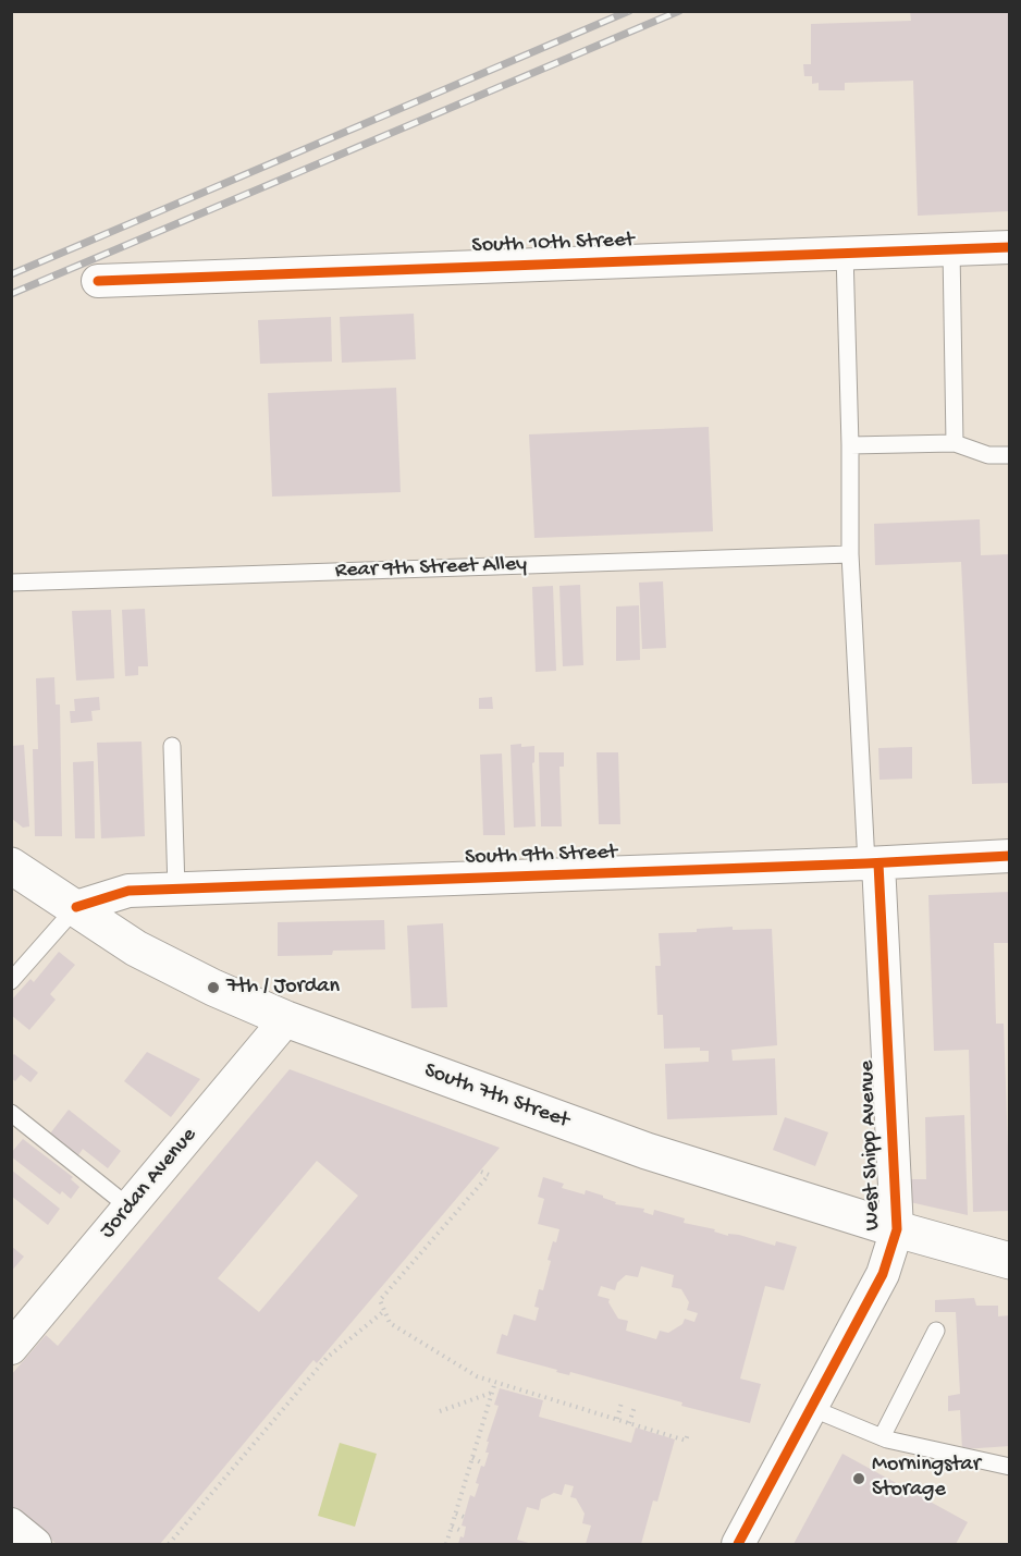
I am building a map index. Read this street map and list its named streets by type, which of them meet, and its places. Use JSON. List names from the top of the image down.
{
  "streets": {
    "main road": ["South 7th Street"],
    "street": [
      "South 10th Street",
      "South 9th Street",
      "West Shipp Avenue",
      "Jordan Avenue"
    ],
    "lane": ["Rear 9th Street Alley"]
  },
  "crossings": [
    ["South 9th Street", "South 7th Street"],
    ["South 9th Street", "West Shipp Avenue"],
    ["South 7th Street", "West Shipp Avenue"],
    ["South 7th Street", "Jordan Avenue"]
  ],
  "places": ["7th / Jordan", "Morningstar Storage"]
}
